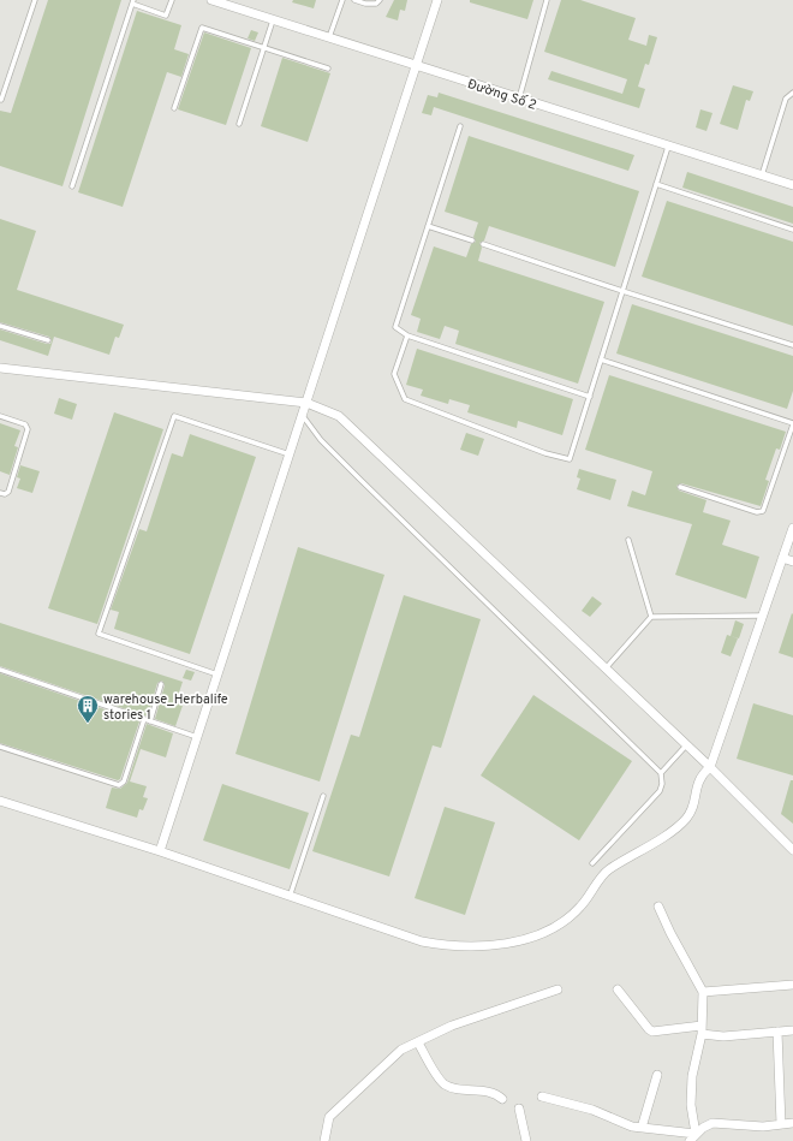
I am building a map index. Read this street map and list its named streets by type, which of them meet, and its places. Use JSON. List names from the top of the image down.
{
  "streets": {
    "street": ["Đường Số 2"]
  },
  "places": {
    "building": ["warehouse_Herbalife stories 1"]
  }
}
